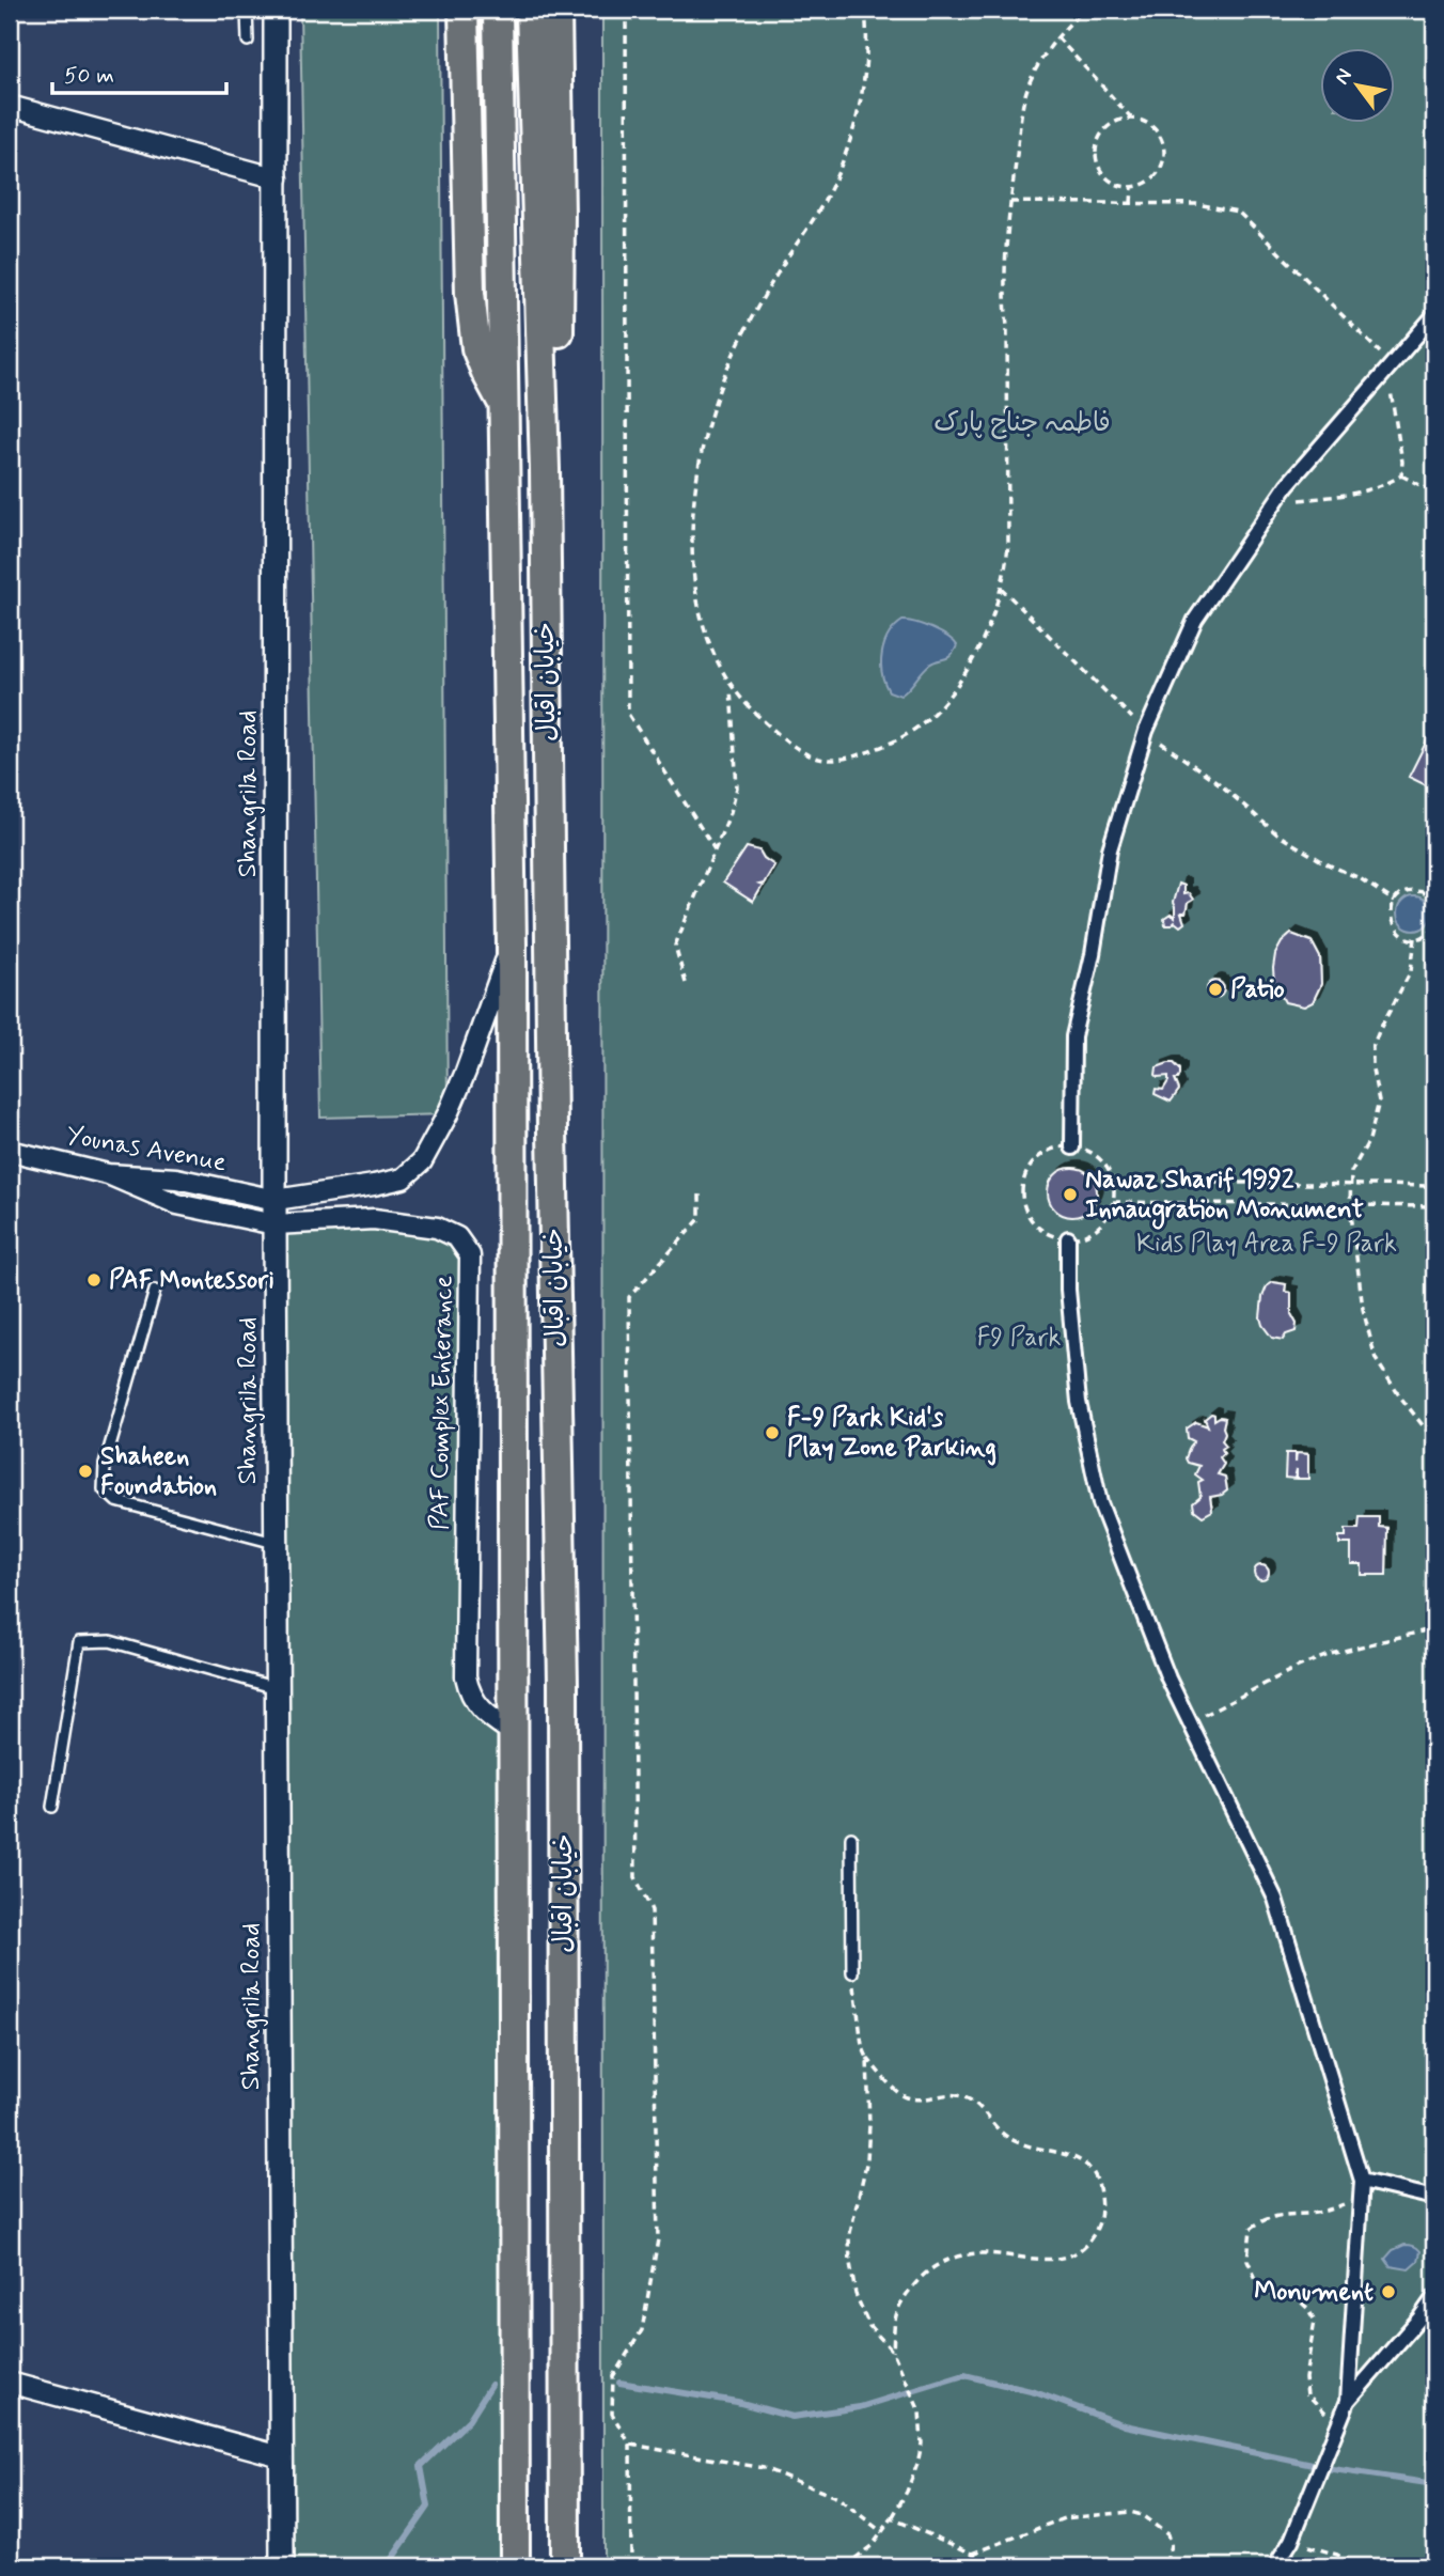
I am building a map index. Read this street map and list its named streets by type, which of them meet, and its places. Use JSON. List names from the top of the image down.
{
  "streets": {
    "main road": ["خیابان اقبال"],
    "street": ["Shangrila Road", "Younas Avenue", "PAF Complex Enterance"]
  },
  "crossings": [
    ["خیابان اقبال", "PAF Complex Enterance"],
    ["Shangrila Road", "Younas Avenue"],
    ["Shangrila Road", "PAF Complex Enterance"],
    ["Younas Avenue", "PAF Complex Enterance"]
  ],
  "parks": ["فاطمہ جناح پارک", "Kids Play Area F-9 Park", "F9 Park"],
  "places": [
    "Patio",
    "Nawaz Sharif 1992 Innaugration Monument",
    "PAF Montessori",
    "F-9 Park Kid's Play Zone Parking",
    "Shaheen Foundation",
    "Monument"
  ],
  "scale_bar": "50 m",
  "north": "top left"
}
